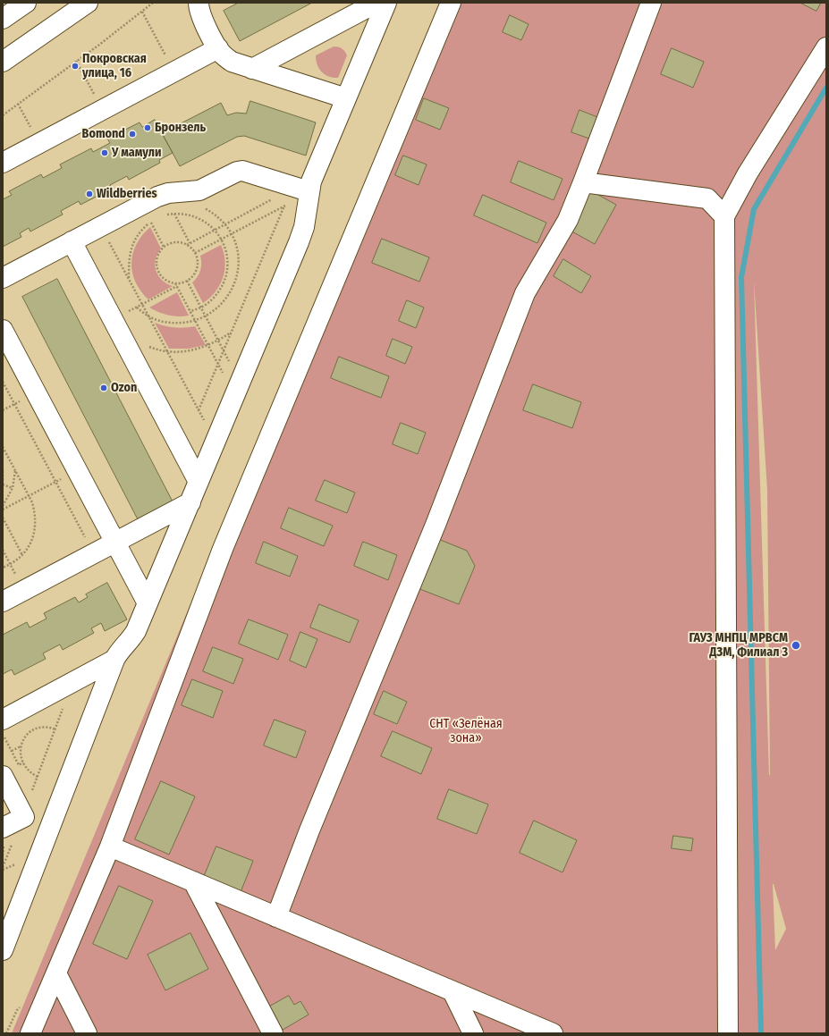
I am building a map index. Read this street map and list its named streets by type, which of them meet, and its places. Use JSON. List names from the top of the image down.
{
  "parks": ["СНТ «Зелёная зона»"],
  "places": [
    "Покровская улица, 16",
    "Бронзель",
    "Bomond",
    "У мамули",
    "Wildberries",
    "Ozon",
    "ГАУЗ МНПЦ МРВСМ ДЗМ, Филиал 3"
  ]
}
